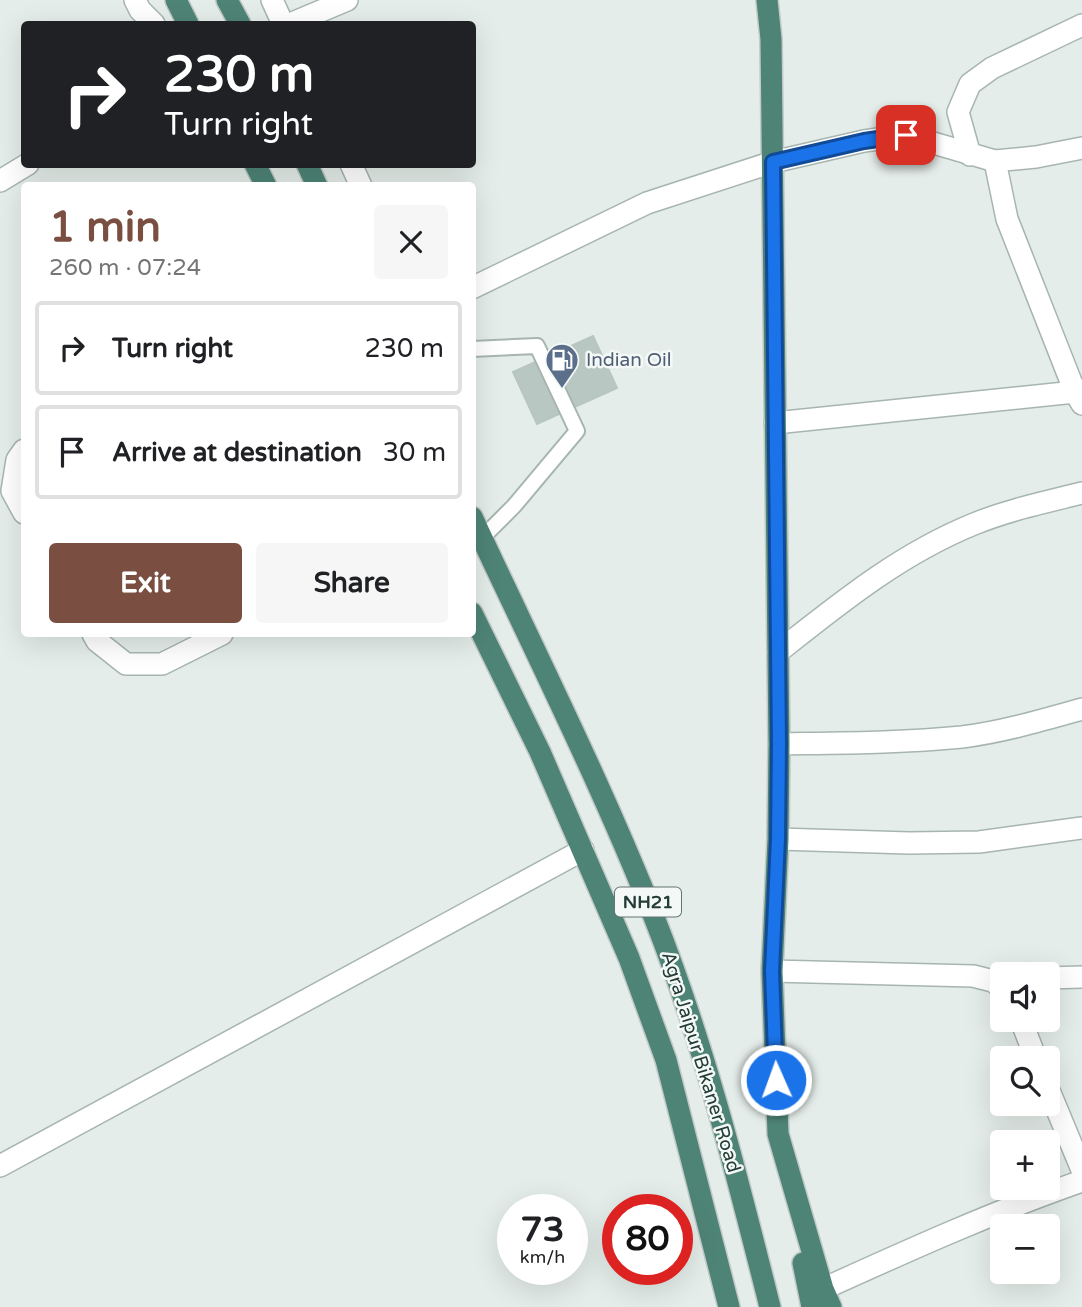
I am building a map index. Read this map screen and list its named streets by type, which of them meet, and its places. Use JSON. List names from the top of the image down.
{
  "streets": {
    "highway": ["NH21", "Agra Jaipur Bikaner Road"]
  },
  "places": {
    "fuel station": ["Indian Oil"]
  },
  "page": {
    "turn": ["230 m", "Turn right"],
    "heading": ["1 min", "260 m · 07:24"],
    "list": [
      {
        "name": "Turn right",
        "value": "230 m"
      },
      {
        "name": "Arrive at destination",
        "value": "30 m"
      }
    ],
    "buttons": ["Exit", "Share"],
    "map_buttons": ["+", "−"],
    "speed": "73 km/h",
    "limit": "80"
  }
}
